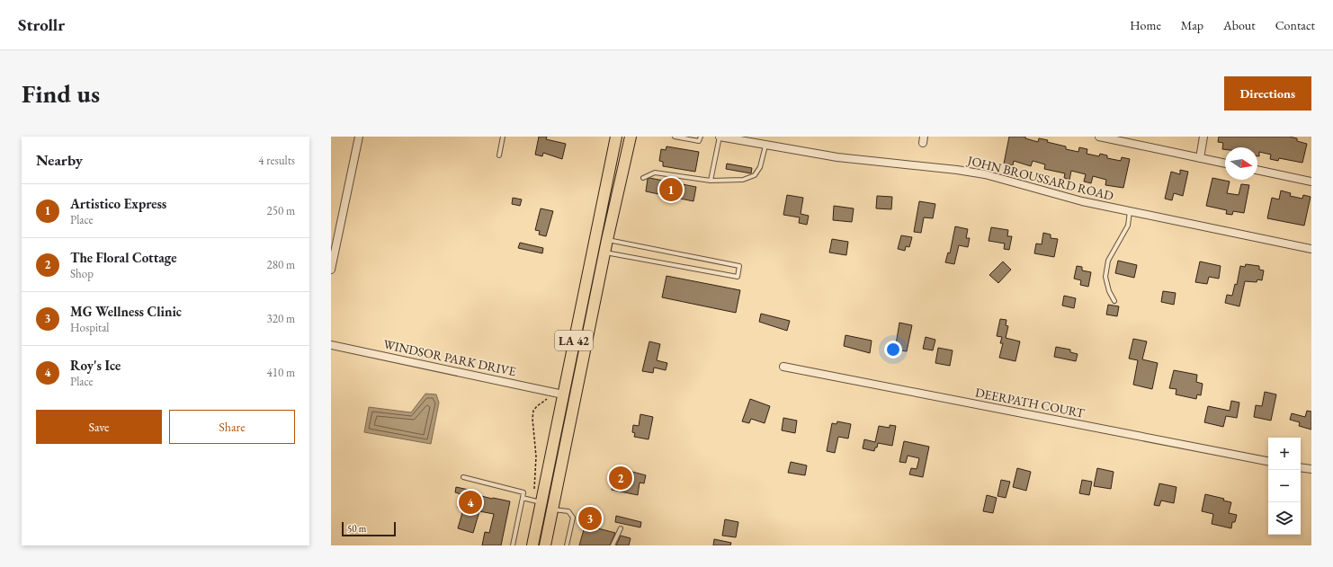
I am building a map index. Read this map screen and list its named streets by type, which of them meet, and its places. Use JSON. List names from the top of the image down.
{
  "streets": {
    "main road": ["LA 42"],
    "street": ["JOHN BROUSSARD ROAD", "WINDSOR PARK DRIVE", "DEERPATH COURT"]
  },
  "crossings": [
    ["LA 42", "WINDSOR PARK DRIVE"]
  ],
  "scale_bar": "50 m",
  "north": "right",
  "page": {
    "header": "Strollr",
    "nav": [
      "Home",
      "Map",
      "About",
      "Contact"
    ],
    "buttons": [
      "Directions",
      ["Save", "Share"]
    ],
    "title": "Find us",
    "heading": ["Nearby", "4 results"],
    "pins": [
      "1",
      "2",
      "4",
      "3"
    ],
    "list": [
      {
        "mark": "1",
        "name": "Artistico Express",
        "note": "Place",
        "value": "250 m"
      },
      {
        "mark": "2",
        "name": "The Floral Cottage",
        "note": "Shop",
        "value": "280 m"
      },
      {
        "mark": "3",
        "name": "MG Wellness Clinic",
        "note": "Hospital",
        "value": "320 m"
      },
      {
        "mark": "4",
        "name": "Roy's Ice",
        "note": "Place",
        "value": "410 m"
      }
    ],
    "map_buttons": ["+", "−"],
    "scale": "50 m"
  }
}
